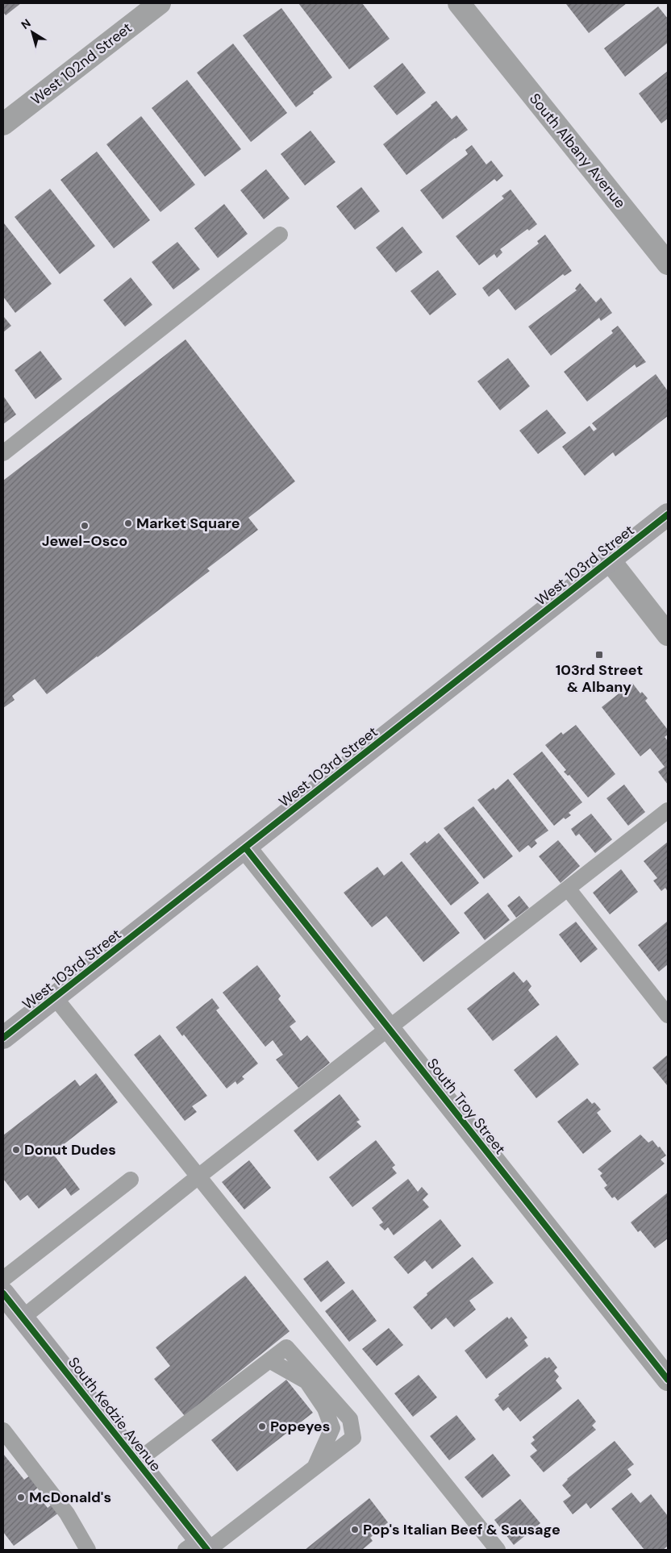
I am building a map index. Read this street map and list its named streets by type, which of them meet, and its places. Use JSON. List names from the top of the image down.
{
  "streets": {
    "main road": ["West 103rd Street", "South Kedzie Avenue"],
    "street": ["West 102nd Street", "South Albany Avenue", "South Troy Street"]
  },
  "crossings": [
    ["West 103rd Street", "South Troy Street"]
  ],
  "places": {
    "other": [
      "Market Square",
      "Jewel-Osco",
      "Donut Dudes",
      "Popeyes",
      "McDonald's",
      "Pop's Italian Beef & Sausage"
    ],
    "transit": ["103rd Street & Albany"]
  },
  "north": "top left"
}
